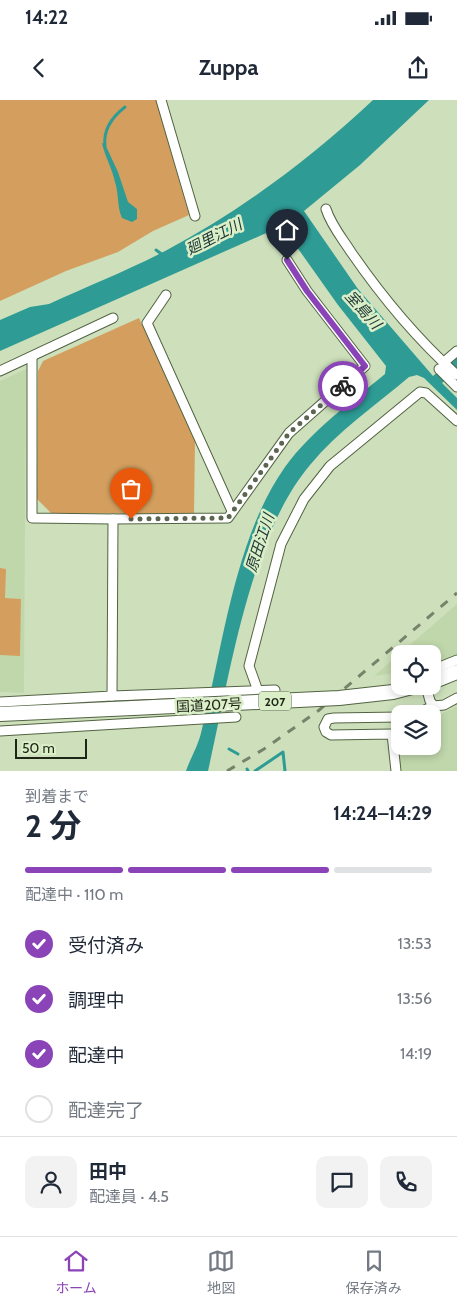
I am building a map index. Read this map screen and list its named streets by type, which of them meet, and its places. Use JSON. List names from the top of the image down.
{
  "streets": {
    "highway": ["207", "国道207号"]
  },
  "water": ["廻里江川", "室島川", "原田江川"],
  "scale_bar": "50 m",
  "page": {
    "status": "14:22",
    "header": "Zuppa",
    "scale": "50 m",
    "heading": ["2 分", "到着まで", "14:24–14:29"],
    "panel": ["田中", "配達員 · 4.5"],
    "bar": "配達中 · 110 m",
    "list": [
      ["受付済み", "13:53"],
      ["調理中", "13:56"],
      ["配達中", "14:19"],
      "配達完了"
    ],
    "tabs": ["ホーム", "地図", "保存済み"]
  }
}
